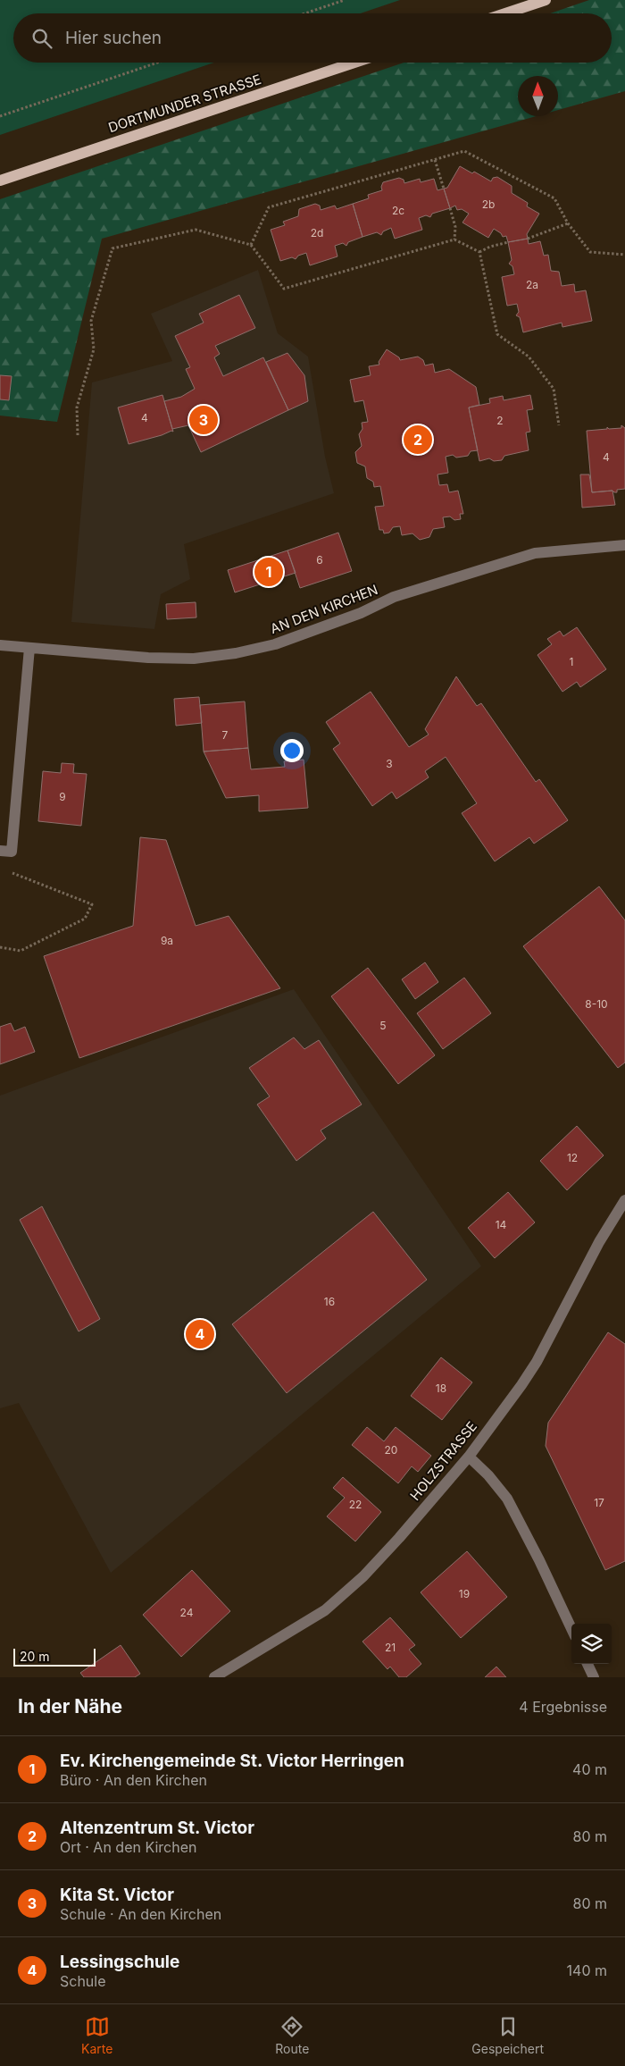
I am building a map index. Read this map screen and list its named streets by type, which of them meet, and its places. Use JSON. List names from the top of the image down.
{
  "streets": {
    "main road": ["DORTMUNDER STRASSE"],
    "street": ["AN DEN KIRCHEN", "HOLZSTRASSE"]
  },
  "house_numbers": [
    "2b",
    "2c",
    "2d",
    "2a",
    "4",
    "2",
    "4",
    "6",
    "1",
    "7",
    "3",
    "9",
    "9a",
    "8-10",
    "5",
    "12",
    "14",
    "16",
    "18",
    "20",
    "17",
    "22",
    "19",
    "24",
    "21"
  ],
  "scale_bar": "20 m",
  "north": "top",
  "page": {
    "search": "Hier suchen",
    "pins": [
      "3",
      "2",
      "1",
      "4"
    ],
    "scale": "20 m",
    "heading": ["In der Nähe", "4 Ergebnisse"],
    "list": [
      {
        "mark": "1",
        "name": "Ev. Kirchengemeinde St. Victor Herringen",
        "note": "Büro · An den Kirchen",
        "value": "40 m"
      },
      {
        "mark": "2",
        "name": "Altenzentrum St. Victor",
        "note": "Ort · An den Kirchen",
        "value": "80 m"
      },
      {
        "mark": "3",
        "name": "Kita St. Victor",
        "note": "Schule · An den Kirchen",
        "value": "80 m"
      },
      {
        "mark": "4",
        "name": "Lessingschule",
        "note": "Schule",
        "value": "140 m"
      }
    ],
    "nav": ["Karte", "Route", "Gespeichert"]
  }
}
